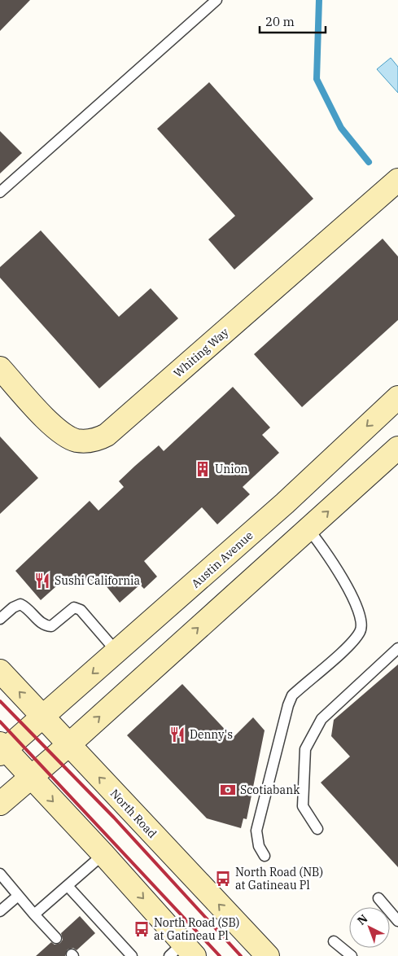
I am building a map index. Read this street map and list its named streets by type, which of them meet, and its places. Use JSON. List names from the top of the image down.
{
  "streets": {
    "main road": ["Whiting Way", "Austin Avenue", "North Road"]
  },
  "crossings": [
    ["Austin Avenue", "North Road"]
  ],
  "places": {
    "building": ["Union"],
    "restaurant": ["Sushi California", "Denny's"],
    "bank": ["Scotiabank"],
    "bus stop": ["North Road (NB) at Gatineau Pl", "North Road (SB) at Gatineau Pl"]
  },
  "scale_bar": "20 m",
  "north": "top left"
}
